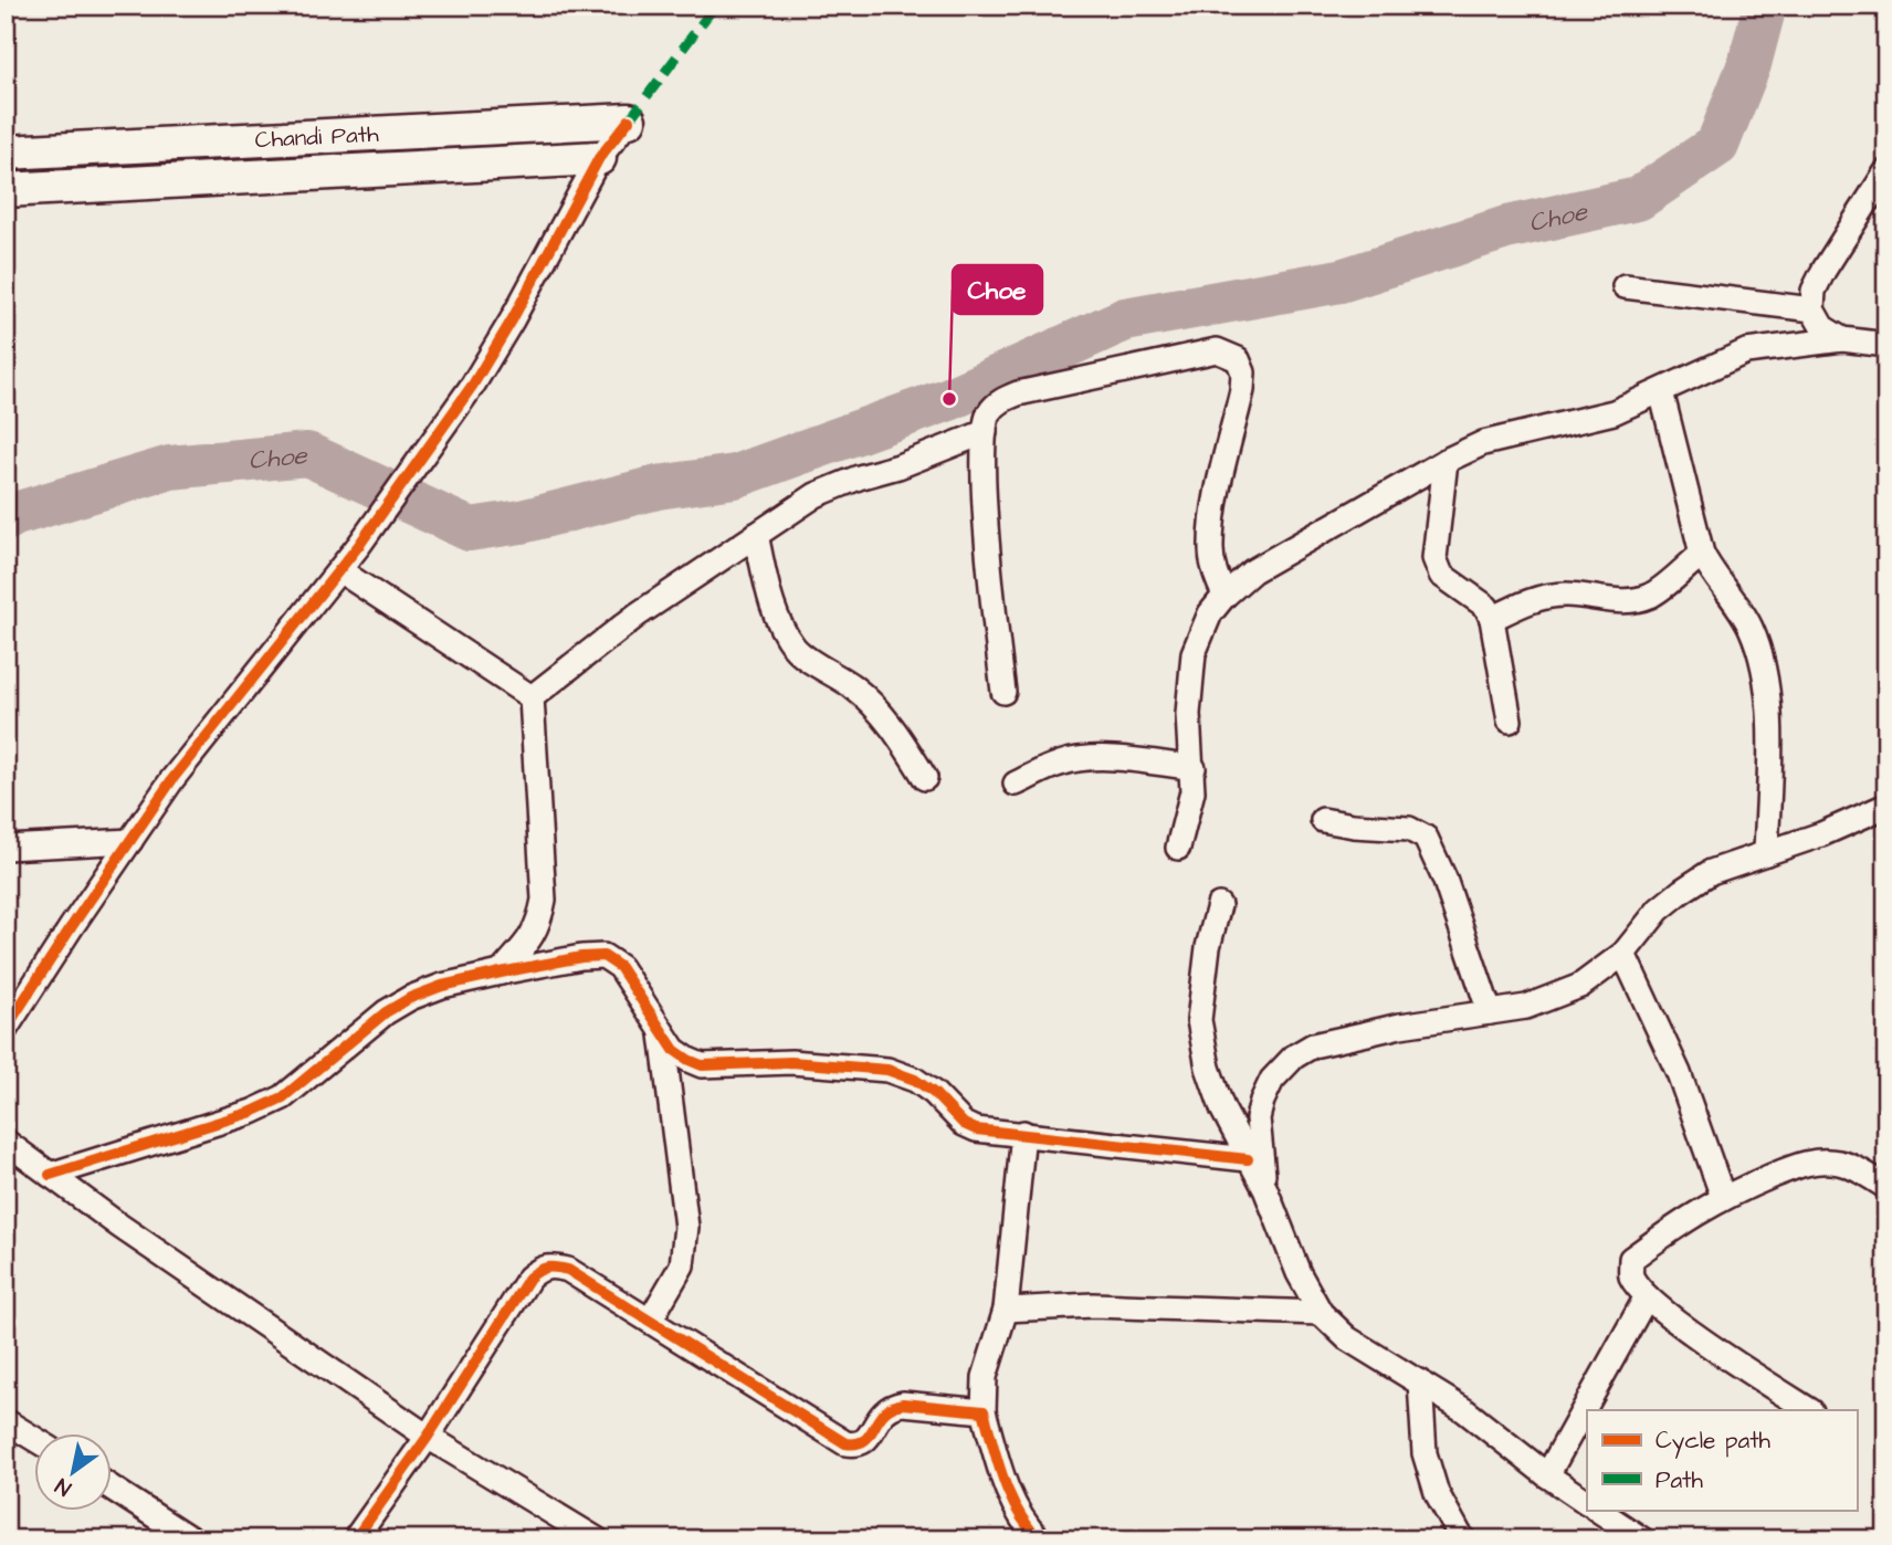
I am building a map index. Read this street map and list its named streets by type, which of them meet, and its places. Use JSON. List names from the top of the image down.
{
  "streets": {
    "main road": ["Chandi Path"]
  },
  "water": ["Choe"],
  "places": ["Choe"],
  "legend": ["Cycle path", "Path"],
  "north": "bottom left"
}
